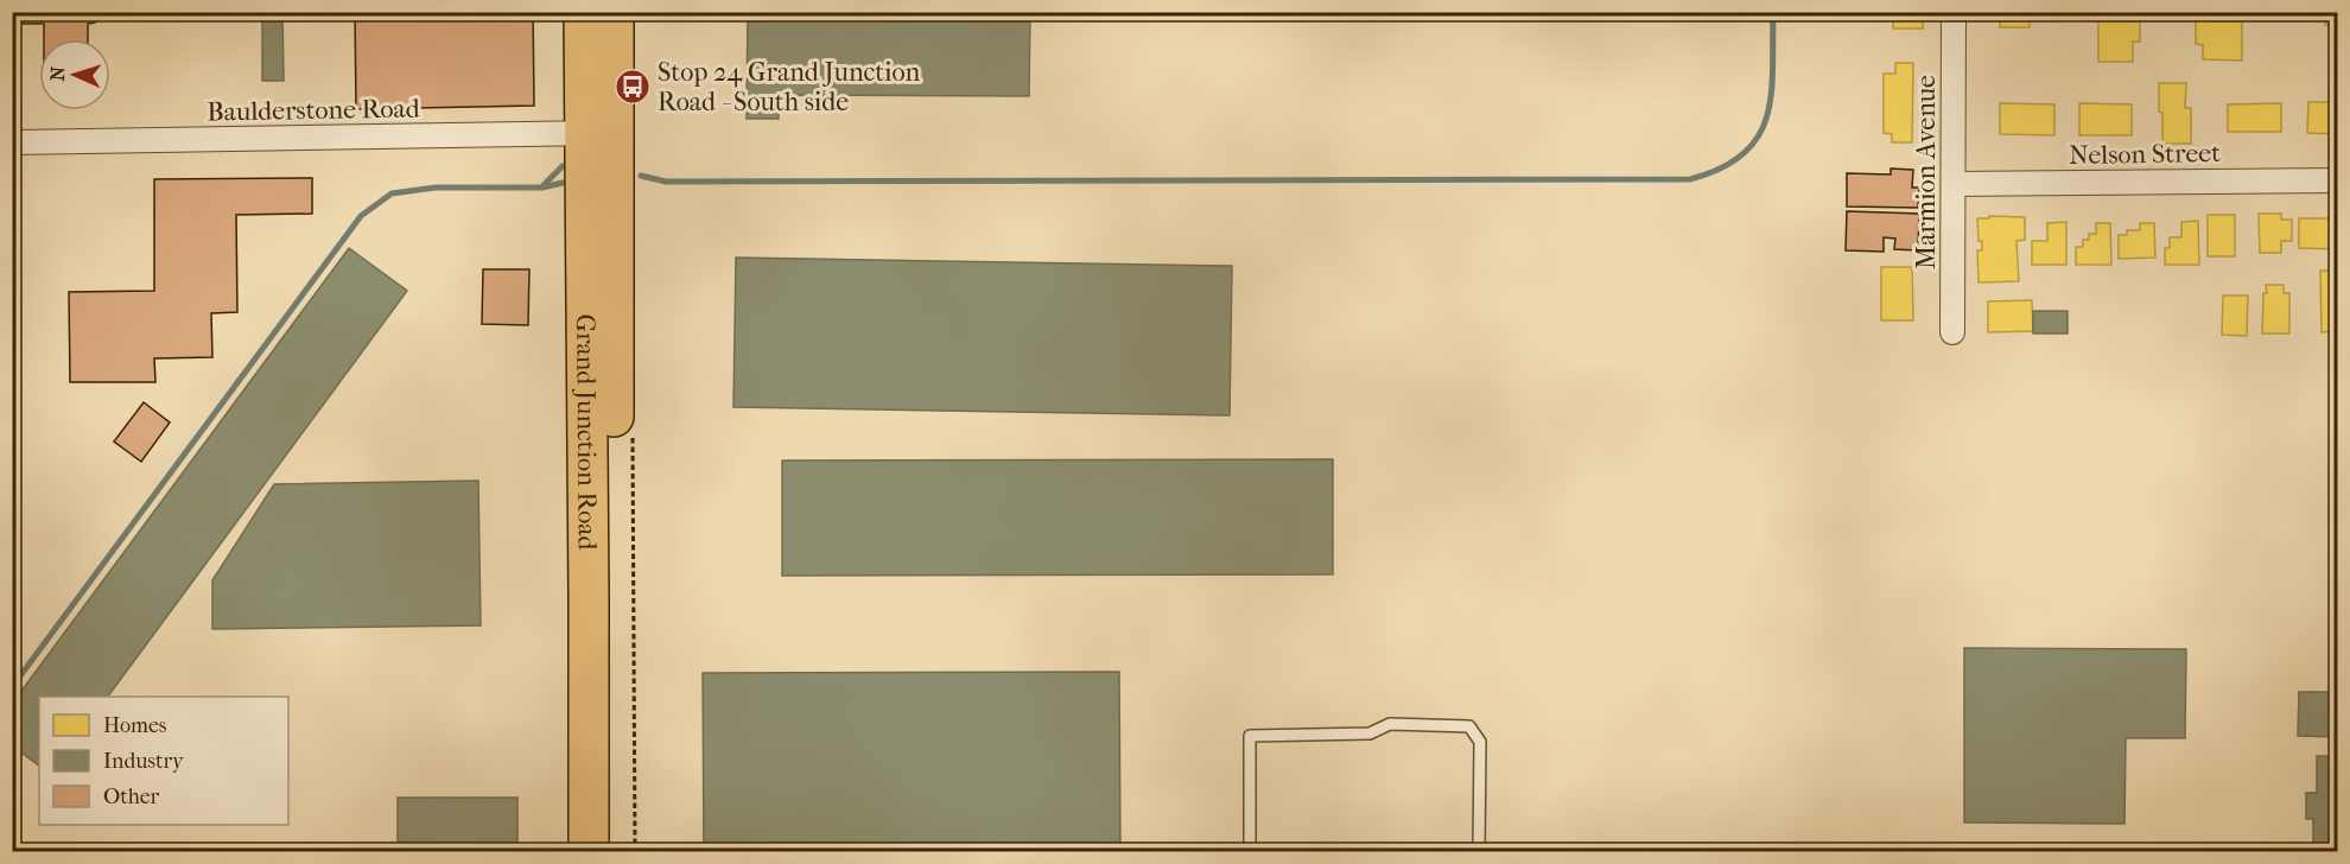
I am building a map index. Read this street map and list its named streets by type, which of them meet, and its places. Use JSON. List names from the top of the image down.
{
  "streets": {
    "highway": ["Grand Junction Road"],
    "street": ["Baulderstone Road", "Nelson Street", "Marmion Avenue"]
  },
  "crossings": [
    ["Baulderstone Road", "Grand Junction Road"],
    ["Nelson Street", "Marmion Avenue"]
  ],
  "places": {
    "bus stop": ["Stop 24 Grand Junction Road - South side"]
  },
  "legend": ["Homes", "Industry", "Other"],
  "north": "left"
}
